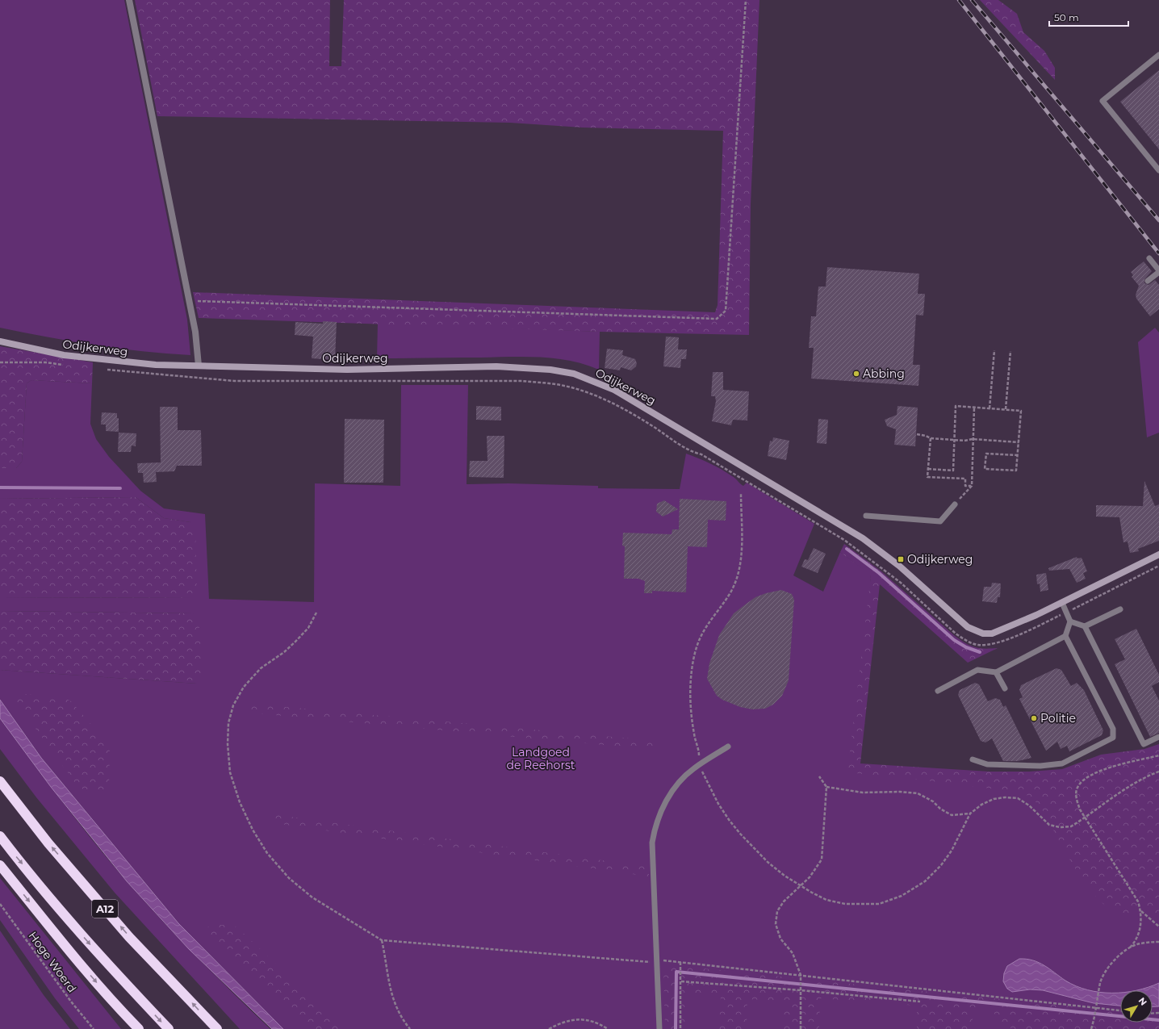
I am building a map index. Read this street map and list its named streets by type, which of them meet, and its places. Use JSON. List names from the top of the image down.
{
  "streets": {
    "highway": ["A12"],
    "street": ["Odijkerweg"],
    "path": ["Hoge Woerd"]
  },
  "parks": ["Landgoed de Reehorst"],
  "places": {
    "other": ["Abbing", "Politie"],
    "transit": ["Odijkerweg"]
  },
  "scale_bar": "50 m",
  "north": "top right"
}
